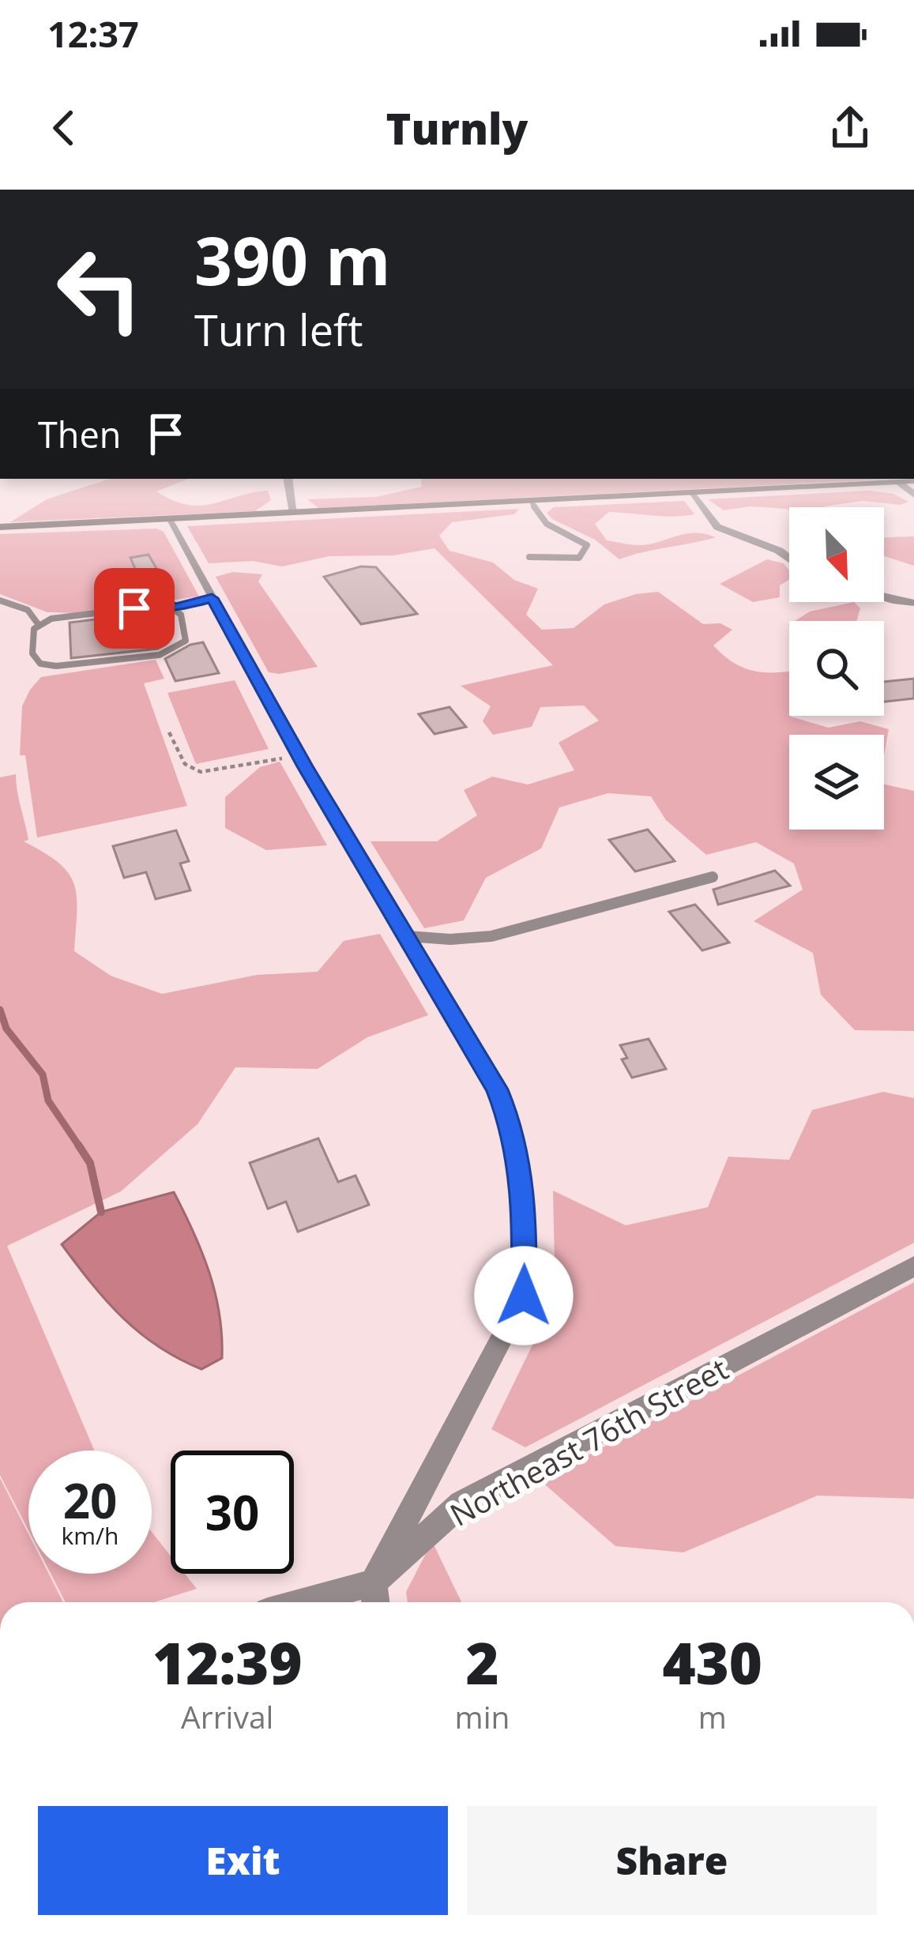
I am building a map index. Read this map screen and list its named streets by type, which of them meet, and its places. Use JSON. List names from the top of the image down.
{
  "streets": {
    "street": ["Northeast 76th Street"]
  },
  "north": "bottom right",
  "page": {
    "status": "12:37",
    "header": "Turnly",
    "turn": ["390 m", "Turn left"],
    "then": "Then",
    "speed": "20 km/h",
    "limit": "30",
    "eta": [
      "12:39",
      "Arrival",
      "2",
      "min",
      "430",
      "m"
    ],
    "buttons": ["Exit", "Share"]
  }
}
